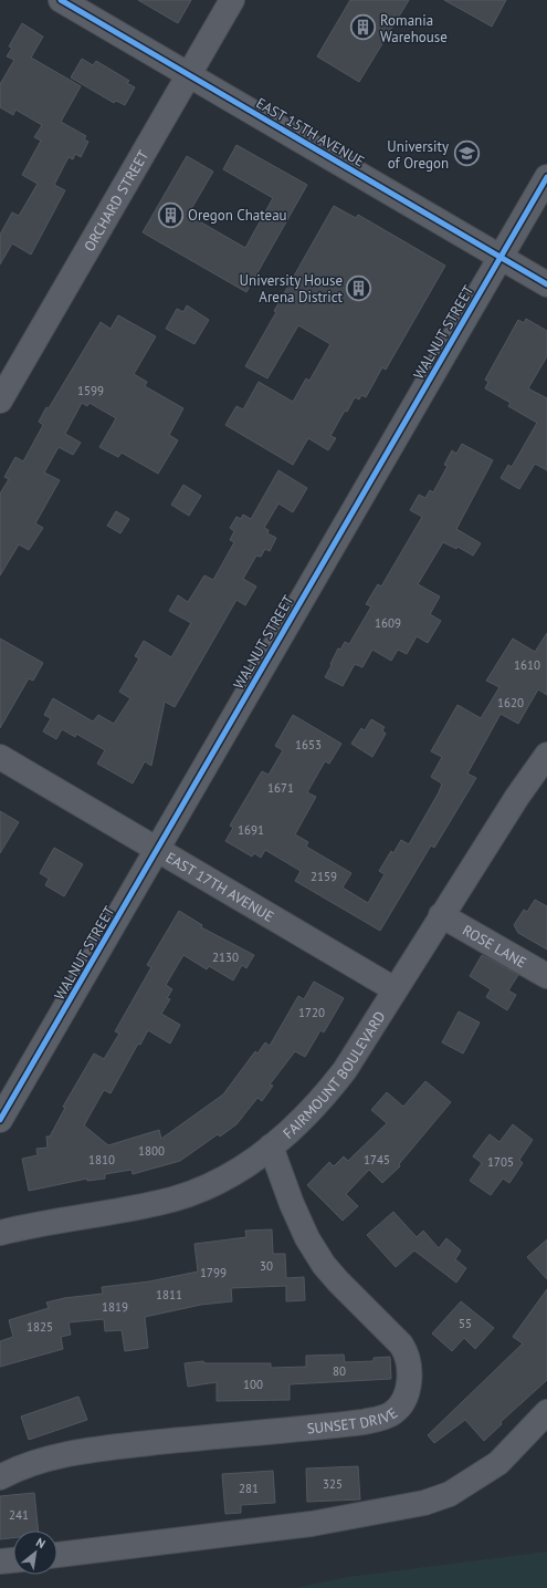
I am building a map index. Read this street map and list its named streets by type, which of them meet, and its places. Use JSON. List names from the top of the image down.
{
  "streets": {
    "street": [
      "EAST 15TH AVENUE",
      "ORCHARD STREET",
      "WALNUT STREET",
      "EAST 17TH AVENUE",
      "ROSE LANE",
      "FAIRMOUNT BOULEVARD",
      "SUNSET DRIVE"
    ]
  },
  "crossings": [
    ["EAST 15TH AVENUE", "ORCHARD STREET"],
    ["EAST 15TH AVENUE", "WALNUT STREET"],
    ["WALNUT STREET", "EAST 17TH AVENUE"],
    ["EAST 17TH AVENUE", "FAIRMOUNT BOULEVARD"],
    ["ROSE LANE", "FAIRMOUNT BOULEVARD"],
    ["FAIRMOUNT BOULEVARD", "SUNSET DRIVE"]
  ],
  "places": {
    "building": ["Romania Warehouse", "Oregon Chateau", "University House Arena District"],
    "school or university": ["University of Oregon"]
  },
  "house_numbers": [
    "1599",
    "1609",
    "1610",
    "1620",
    "1653",
    "1671",
    "1691",
    "2159",
    "2130",
    "1720",
    "1800",
    "1810",
    "1745",
    "1705",
    "30",
    "1799",
    "1811",
    "1819",
    "55",
    "1825",
    "80",
    "100",
    "325",
    "281",
    "241"
  ],
  "north": "top right"
}
